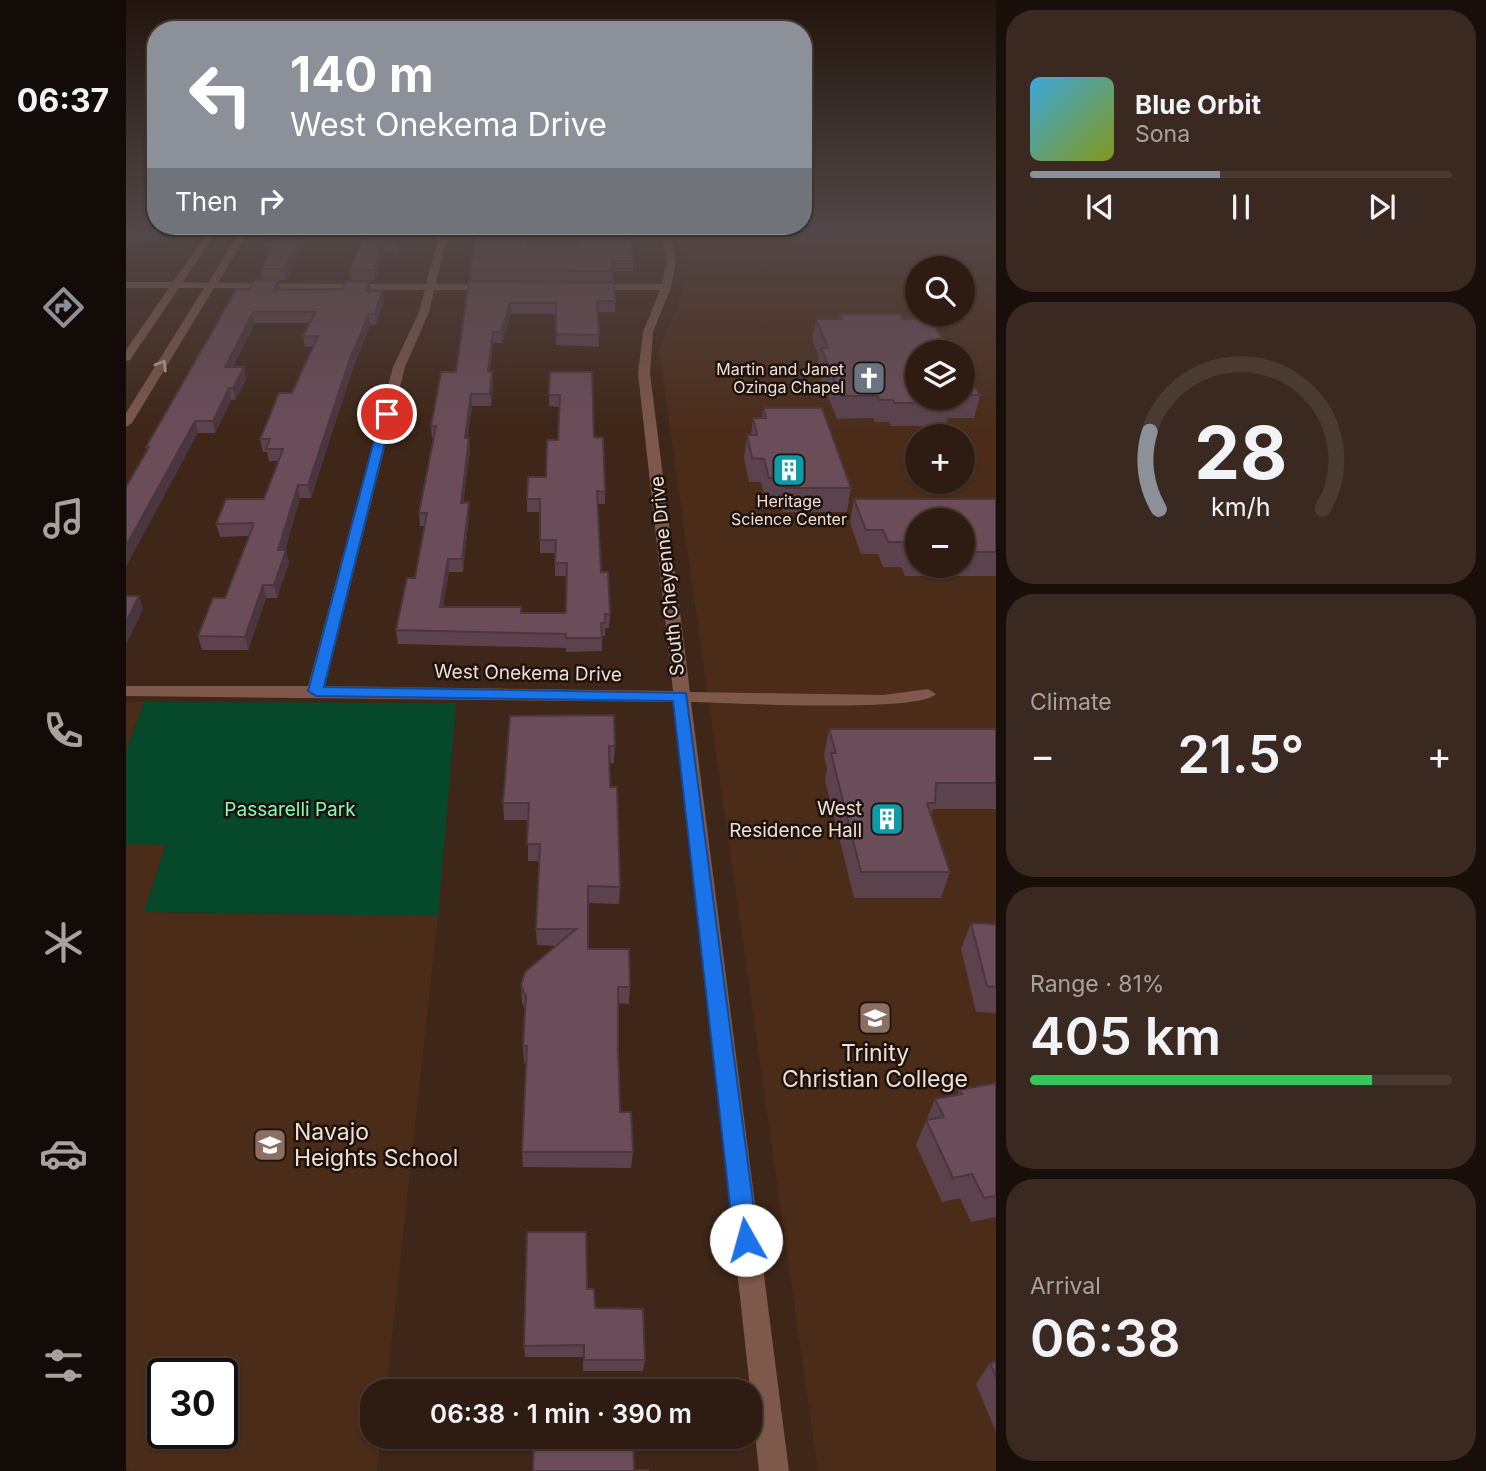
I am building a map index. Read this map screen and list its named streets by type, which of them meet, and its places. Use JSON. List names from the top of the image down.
{
  "streets": {
    "street": ["South Cheyenne Drive", "West Onekema Drive"]
  },
  "crossings": [
    ["South Cheyenne Drive", "West Onekema Drive"]
  ],
  "parks": ["Passarelli Park"],
  "places": {
    "church": ["Martin and Janet Ozinga Chapel"],
    "building": ["Heritage Science Center", "West Residence Hall"],
    "school or university": ["Trinity Christian College", "Navajo Heights School"]
  },
  "page": {
    "tabs": "06:37",
    "turn": ["140 m", "West Onekema Drive"],
    "song": ["Blue Orbit", "Sona"],
    "then": "Then",
    "map_buttons": ["+", "−"],
    "tile": [
      "Climate",
      ["Range · 81%", "405 km"],
      ["Arrival", "06:38"]
    ],
    "heat": ["−", "21.5°", "+"],
    "limit": "30",
    "trip": "06:38 · 1 min · 390 m",
    "gauge": ["28", "km/h"]
  }
}
